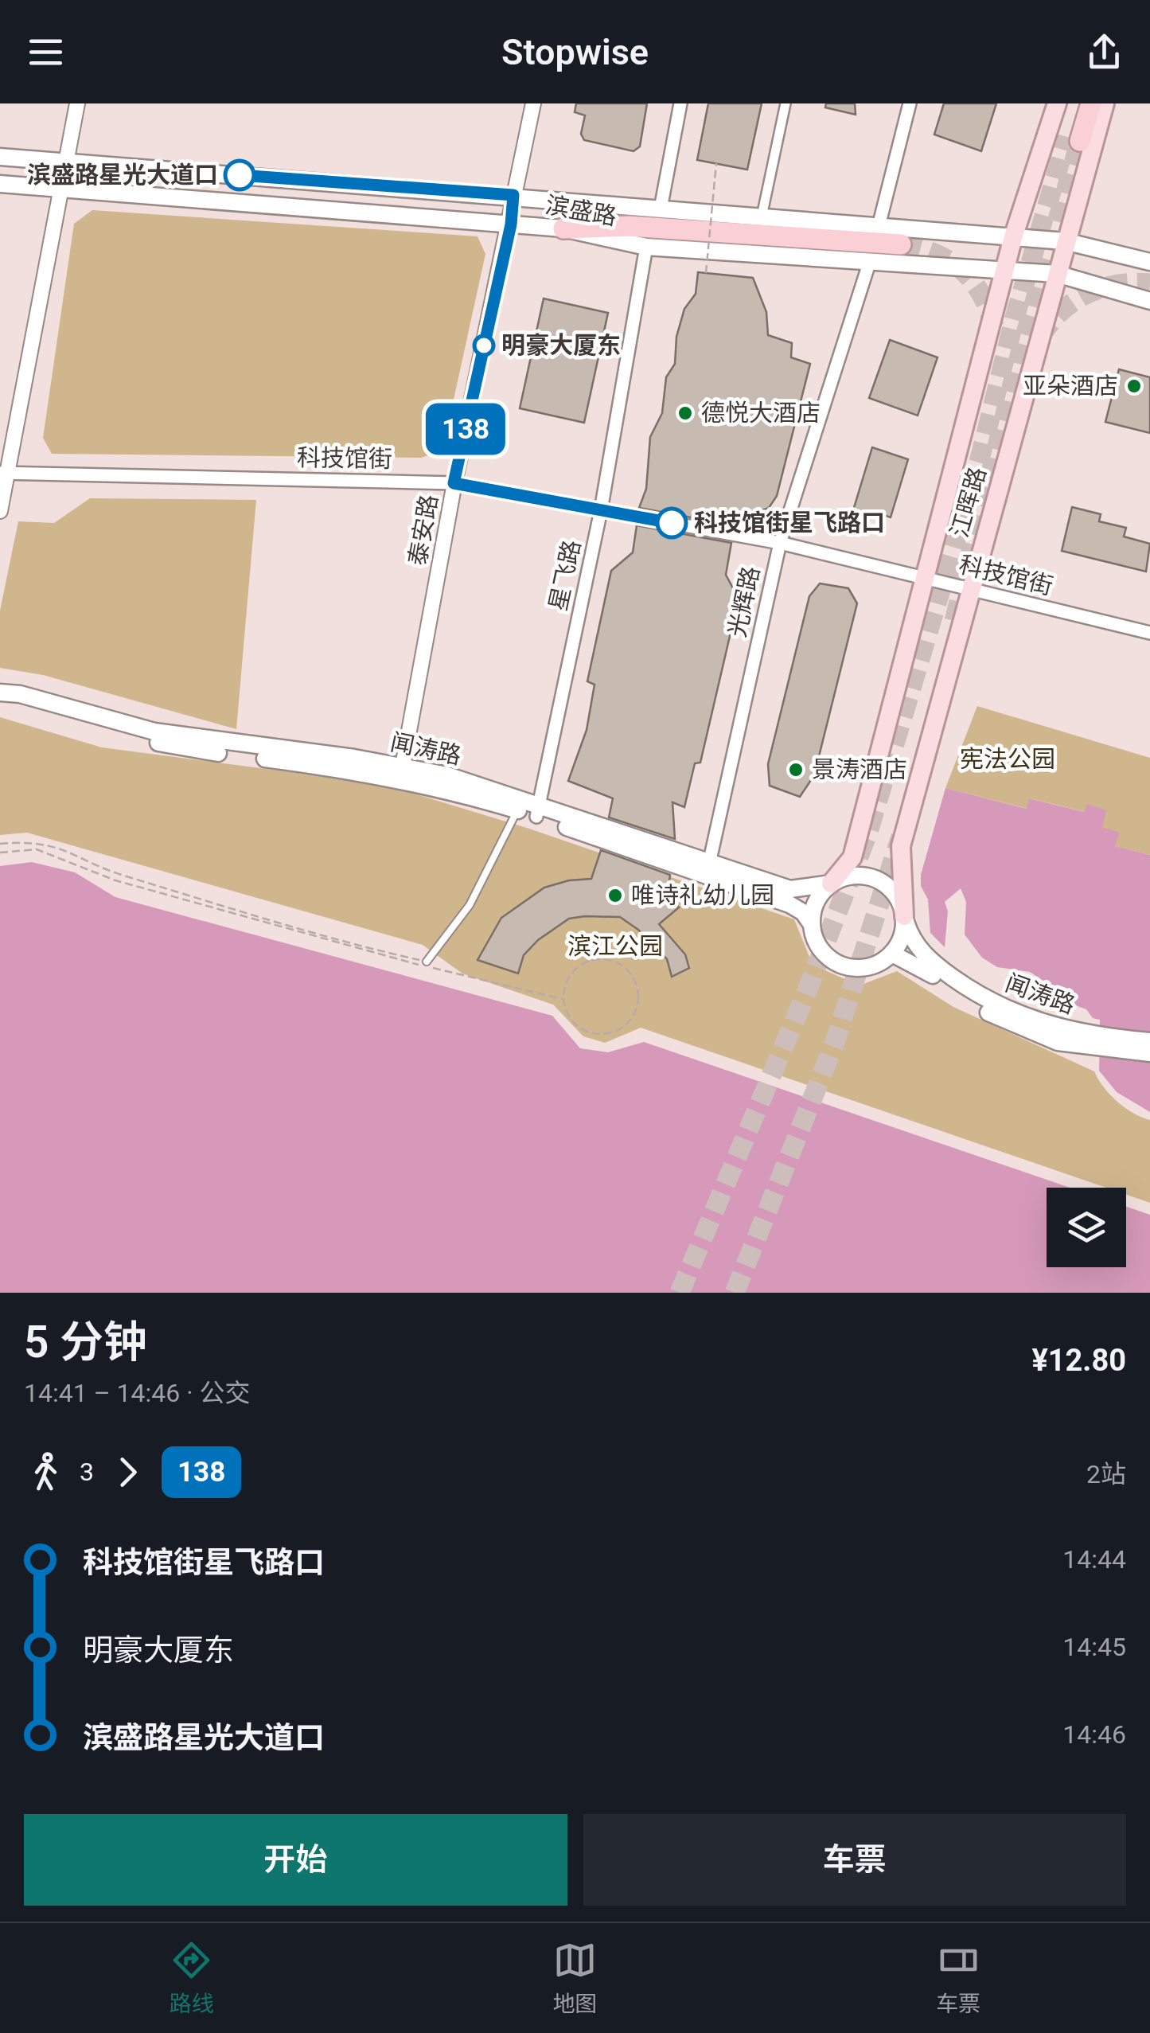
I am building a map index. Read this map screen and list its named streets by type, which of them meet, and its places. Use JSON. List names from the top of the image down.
{
  "streets": {
    "main road": ["滨盛路", "江晖路", "闻涛路"],
    "street": [
      "科技馆街",
      "泰安路",
      "星飞路",
      "光辉路"
    ]
  },
  "crossings": [
    ["滨盛路", "江晖路"],
    ["滨盛路", "泰安路"],
    ["滨盛路", "星飞路"],
    ["滨盛路", "光辉路"],
    ["科技馆街", "江晖路"],
    ["科技馆街", "泰安路"],
    ["科技馆街", "星飞路"],
    ["科技馆街", "光辉路"],
    ["江晖路", "闻涛路"],
    ["泰安路", "闻涛路"],
    ["星飞路", "闻涛路"],
    ["光辉路", "闻涛路"]
  ],
  "parks": ["宪法公园", "滨江公园"],
  "places": [
    "滨盛路星光大道口",
    "明豪大厦东",
    "亚朵酒店",
    "德悦大酒店",
    "科技馆街星飞路口",
    "景涛酒店",
    "唯诗礼幼儿园"
  ],
  "lines": ["bus line 138"],
  "page": {
    "header": "Stopwise",
    "on_map": "138",
    "heading": ["5 分钟", "14:41 – 14:46 · 公交", "¥12.80"],
    "legs": ["3", "138", "2站"],
    "list": [
      {
        "name": "科技馆街星飞路口",
        "value": "14:44"
      },
      {
        "name": "明豪大厦东",
        "value": "14:45"
      },
      {
        "name": "滨盛路星光大道口",
        "value": "14:46"
      }
    ],
    "buttons": ["开始", "车票"],
    "tabs": ["路线", "地图", "车票"]
  }
}
